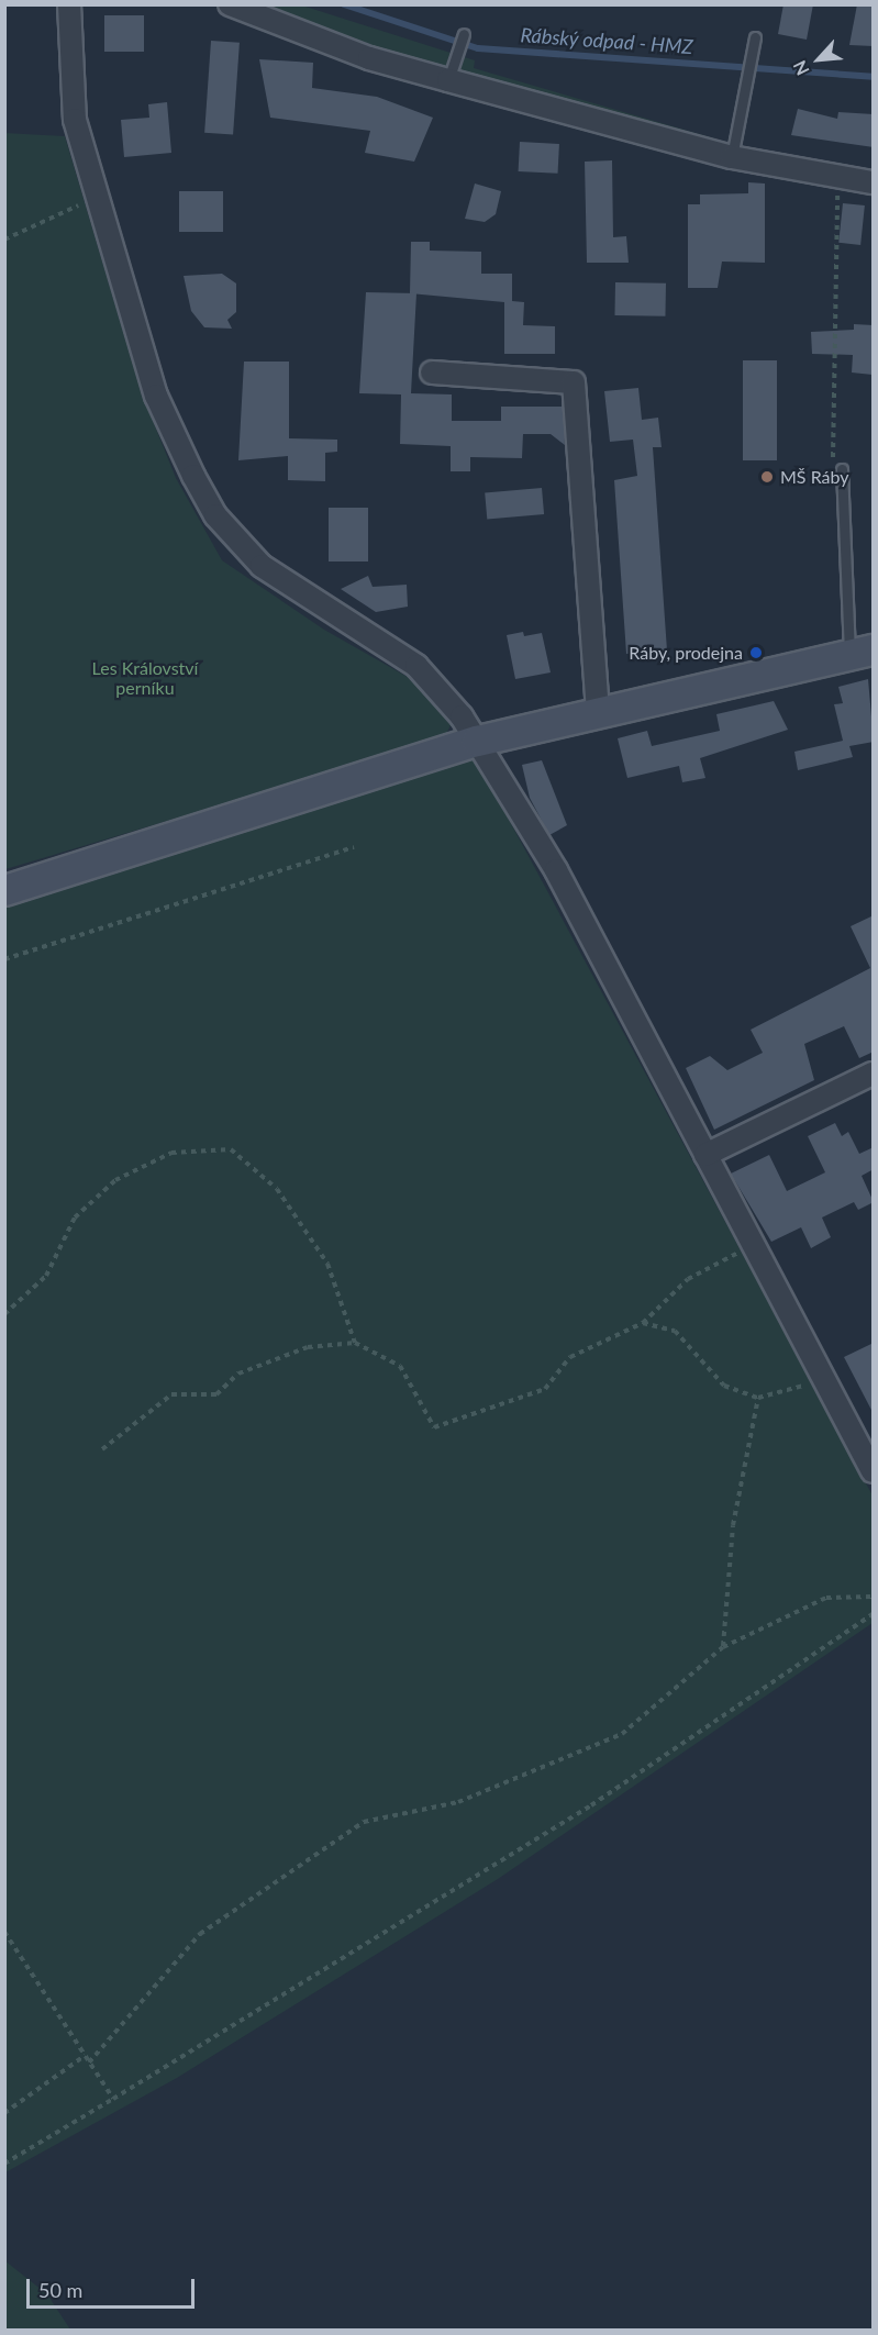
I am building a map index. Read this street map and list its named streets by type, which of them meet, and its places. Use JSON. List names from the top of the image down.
{
  "water": ["Rábský odpad - HMZ"],
  "parks": ["Les Království perníku"],
  "places": ["MŠ Ráby", "Ráby, prodejna"],
  "scale_bar": "50 m",
  "north": "bottom left"
}
